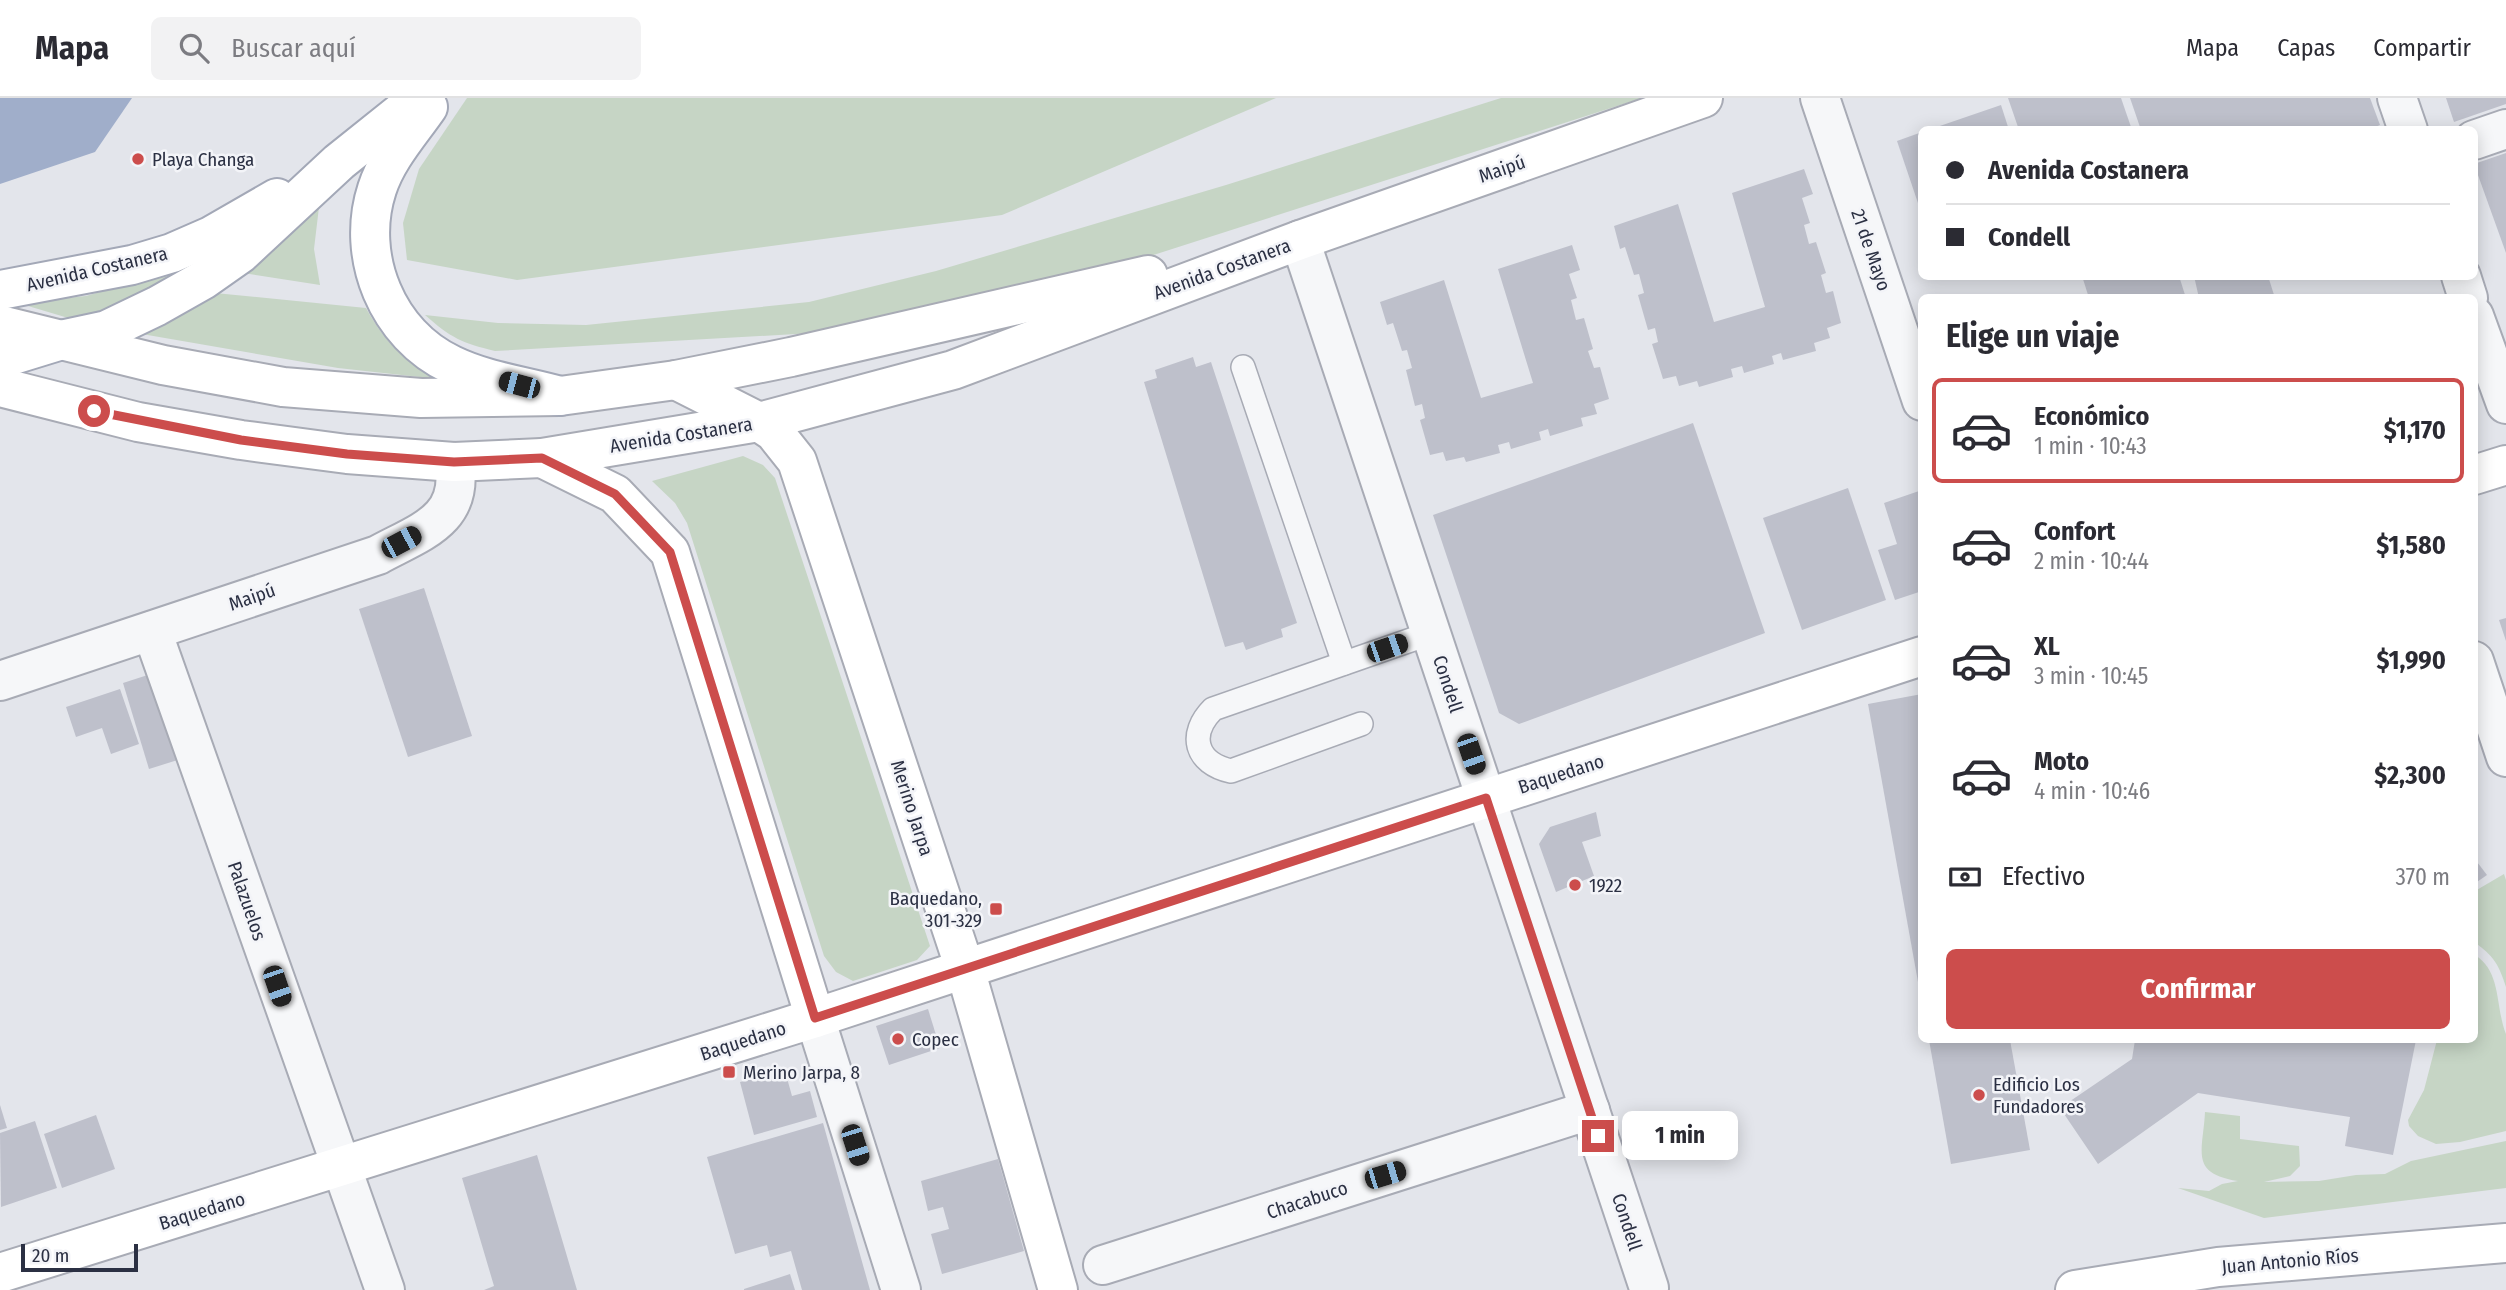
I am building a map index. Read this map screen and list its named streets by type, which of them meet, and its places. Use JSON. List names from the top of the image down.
{
  "streets": {
    "main road": [
      "Maipú",
      "Avenida Costanera",
      "Baquedano",
      "Merino Jarpa",
      "Juan Antonio Ríos"
    ],
    "street": [
      "21 de Mayo",
      "Condell",
      "Palazuelos",
      "Chacabuco"
    ]
  },
  "crossings": [
    ["Maipú", "Avenida Costanera"],
    ["Maipú", "Condell"],
    ["Maipú", "Palazuelos"],
    ["Avenida Costanera", "Condell"],
    ["Avenida Costanera", "Merino Jarpa"],
    ["Condell", "Baquedano"],
    ["Condell", "Chacabuco"],
    ["Baquedano", "Merino Jarpa"],
    ["Baquedano", "Palazuelos"]
  ],
  "places": {
    "other": [
      "Playa Changa",
      "1922",
      "Copec",
      "Edificio Los Fundadores"
    ],
    "transit": ["Baquedano, 301-329", "Merino Jarpa, 8"]
  },
  "scale_bar": "20 m",
  "page": {
    "header": "Mapa",
    "search": "Buscar aquí",
    "nav": ["Mapa", "Capas", "Compartir"],
    "banner": ["Avenida Costanera", "Condell"],
    "heading": "Elige un viaje",
    "list": [
      {
        "name": "Económico",
        "note": "1 min · 10:43",
        "value": "$1,170"
      },
      {
        "name": "Confort",
        "note": "2 min · 10:44",
        "value": "$1,580"
      },
      {
        "name": "XL",
        "note": "3 min · 10:45",
        "value": "$1,990"
      },
      {
        "name": "Moto",
        "note": "4 min · 10:46",
        "value": "$2,300"
      }
    ],
    "pay": ["Efectivo", "370 m"],
    "buttons": "Confirmar",
    "bubble": "1 min",
    "scale": "20 m"
  }
}
